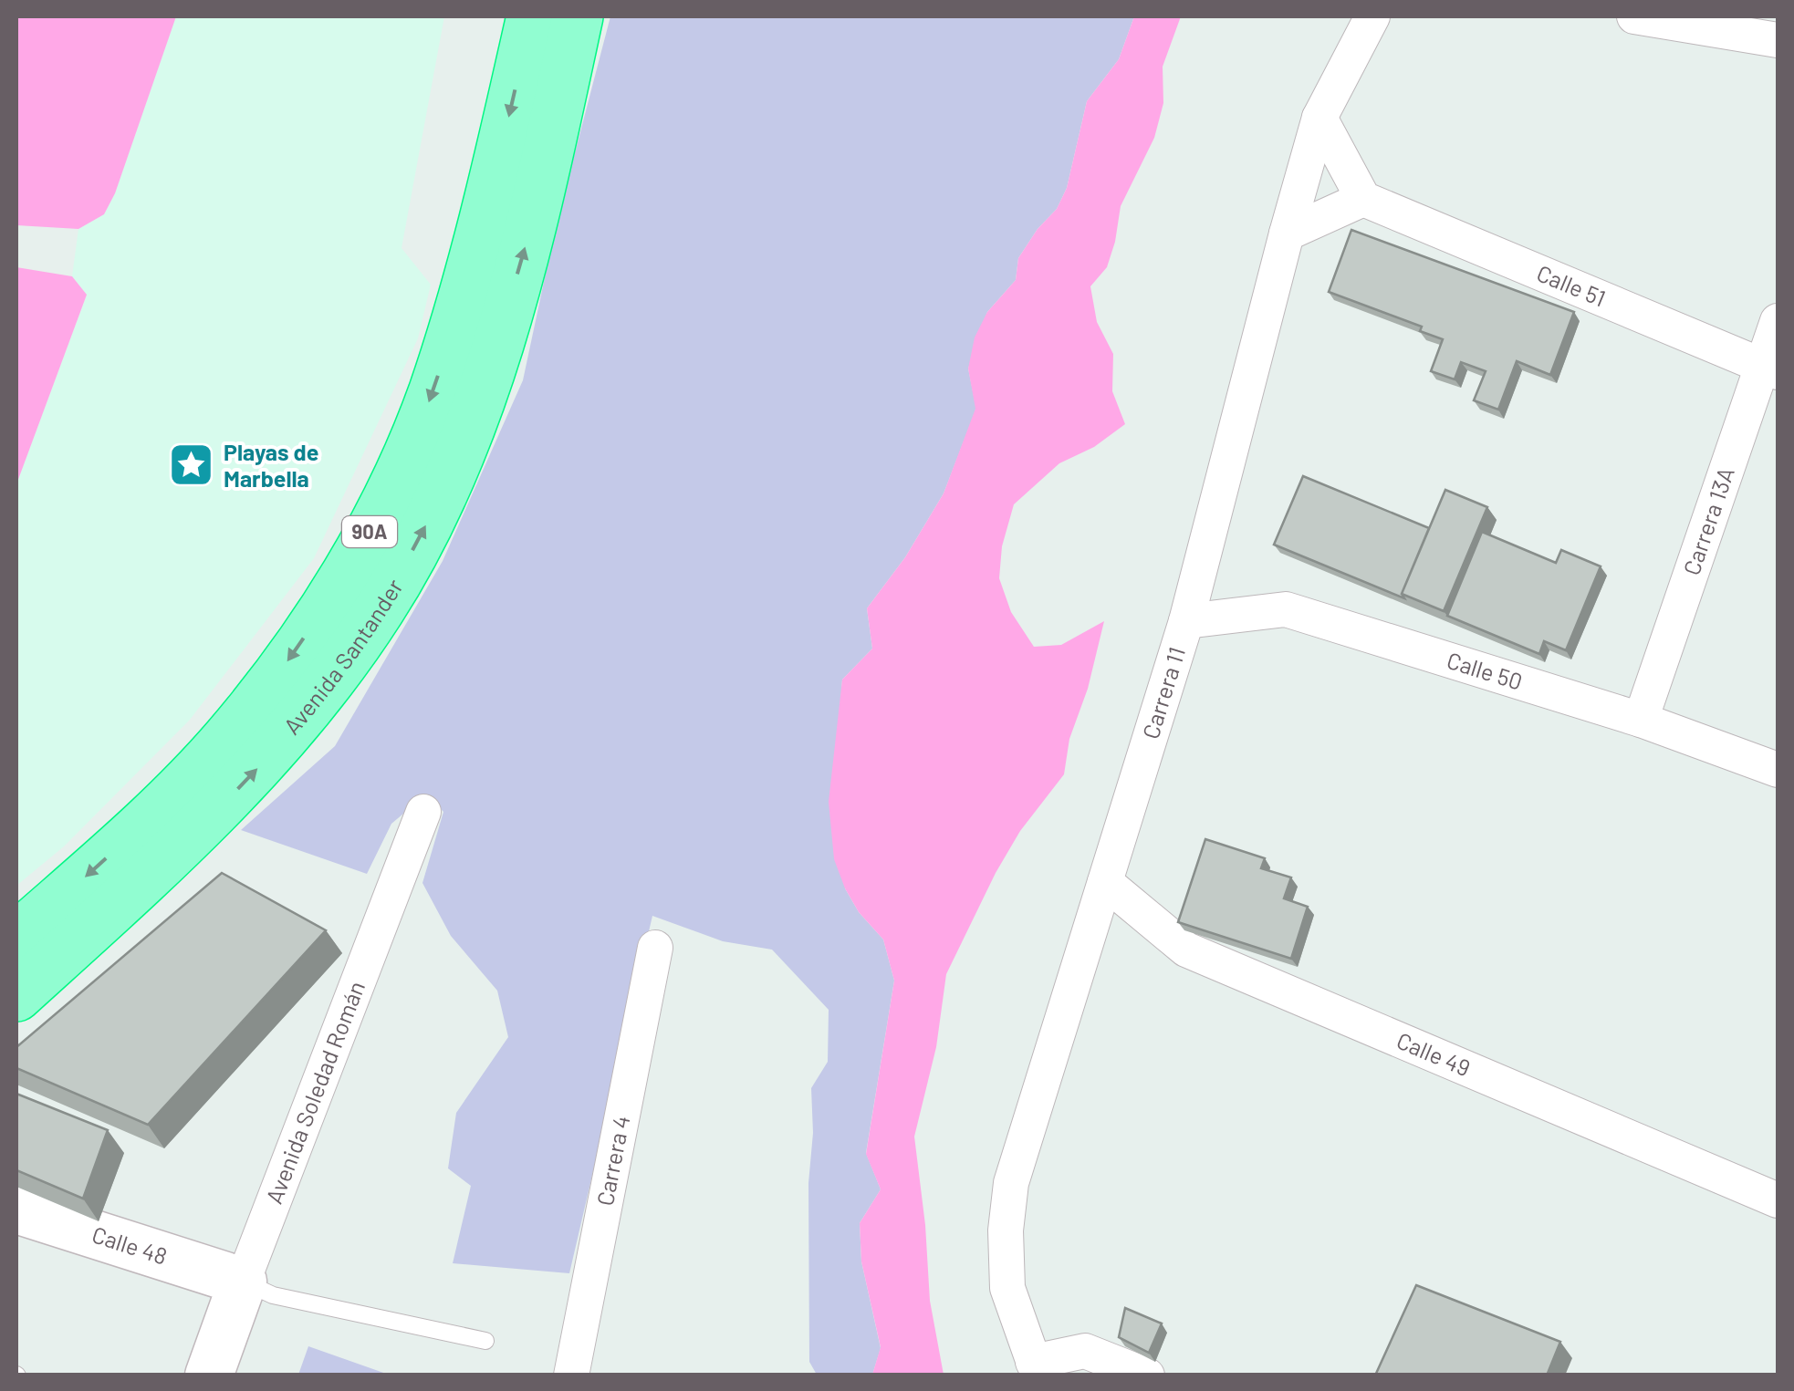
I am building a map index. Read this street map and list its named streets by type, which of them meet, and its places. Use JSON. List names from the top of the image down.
{
  "streets": {
    "highway": ["90A", "Avenida Santander"],
    "street": [
      "Calle 51",
      "Carrera 13A",
      "Calle 50",
      "Carrera 11",
      "Calle 49",
      "Avenida Soledad Román",
      "Carrera 4",
      "Calle 48"
    ]
  },
  "crossings": [
    ["Calle 51", "Carrera 13A"],
    ["Carrera 13A", "Calle 50"],
    ["Calle 50", "Carrera 11"],
    ["Carrera 11", "Calle 49"],
    ["Avenida Soledad Román", "Calle 48"]
  ],
  "places": {
    "place": ["Playas de Marbella"]
  }
}
